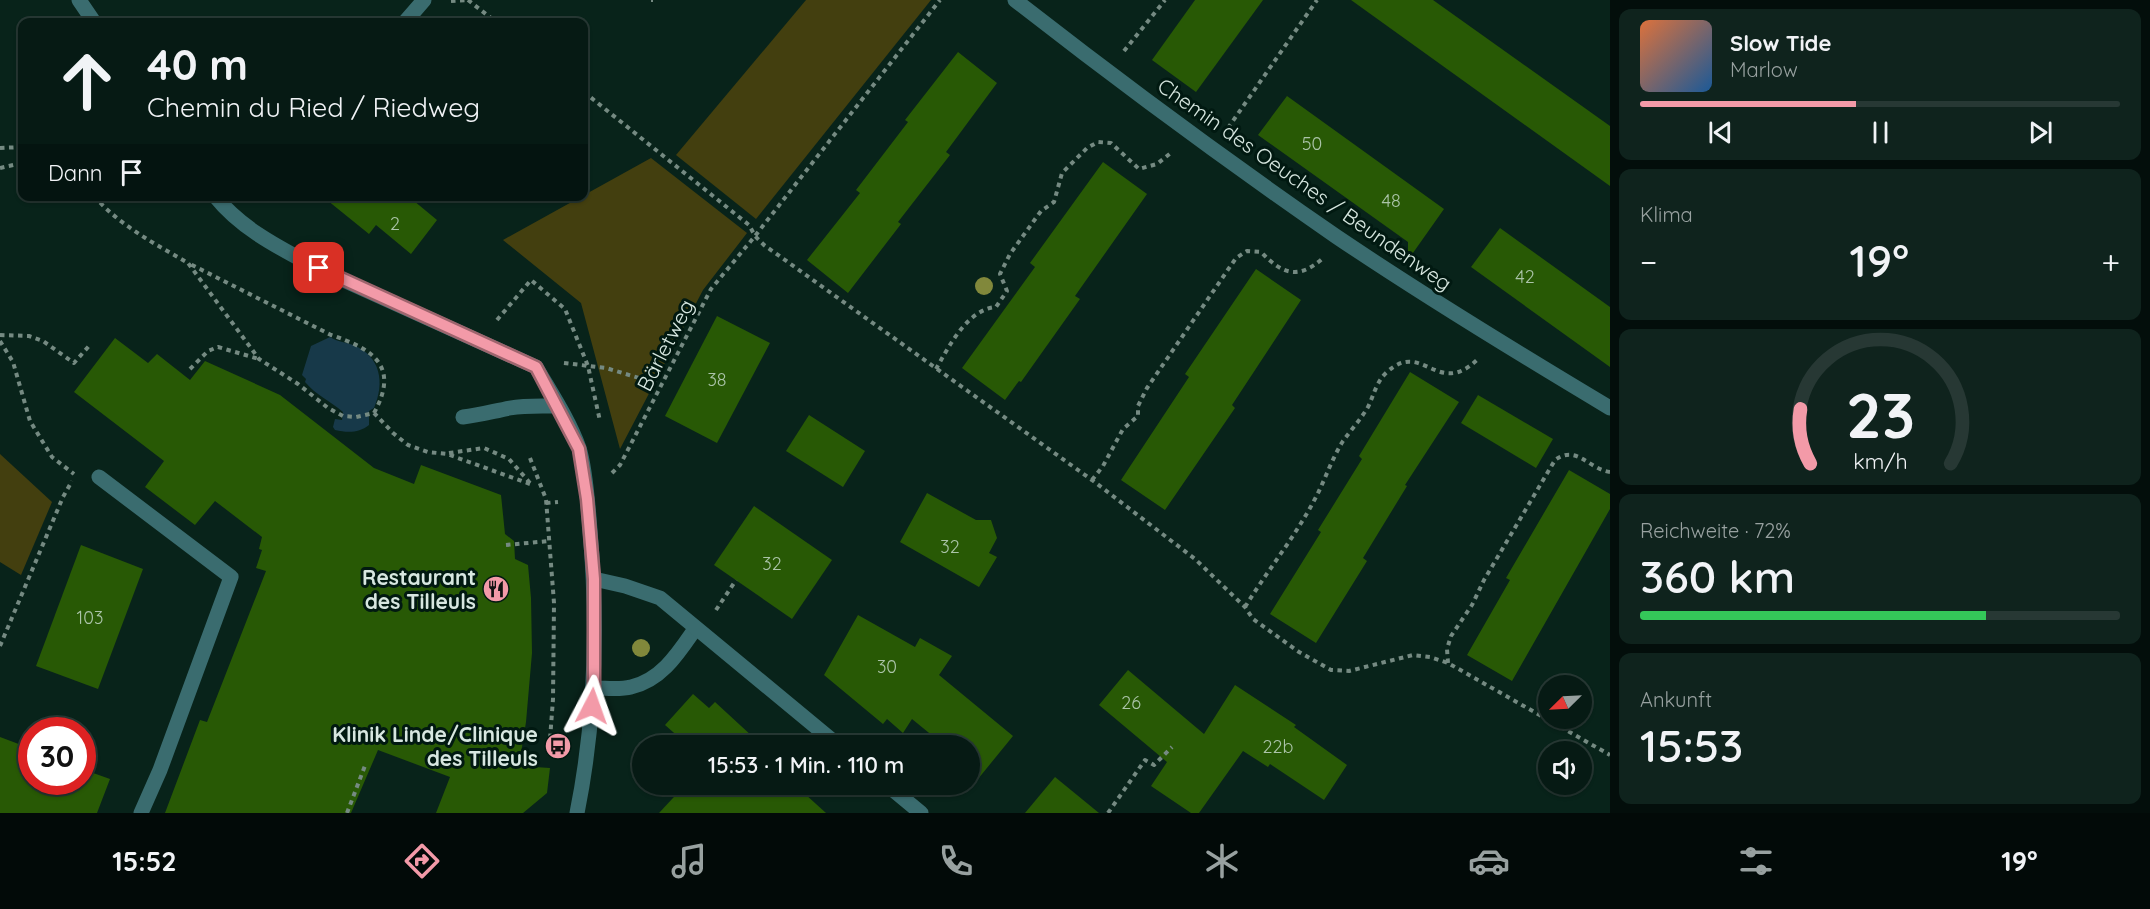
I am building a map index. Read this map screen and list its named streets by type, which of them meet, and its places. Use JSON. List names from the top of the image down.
{
  "streets": {
    "street": ["Chemin des Oeuches / Beundenweg"],
    "path": ["Bärletweg"]
  },
  "places": {
    "restaurant": ["Restaurant des Tilleuls"],
    "bus stop": ["Klinik Linde/Clinique des Tilleuls"]
  },
  "house_numbers": [
    "50",
    "48",
    "2",
    "42",
    "38",
    "32",
    "32",
    "103",
    "30",
    "26",
    "22b"
  ],
  "north": "bottom left",
  "page": {
    "turn": ["40 m", "Chemin du Ried / Riedweg"],
    "song": ["Slow Tide", "Marlow"],
    "then": "Dann",
    "tile": [
      "Klima",
      ["Reichweite · 72%", "360 km"],
      ["Ankunft", "15:53"]
    ],
    "heat": ["−", "19°", "+"],
    "limit": "30",
    "trip": "15:53 · 1 Min. · 110 m",
    "tabs": ["15:52", "19°"],
    "gauge": ["23", "km/h"]
  }
}
